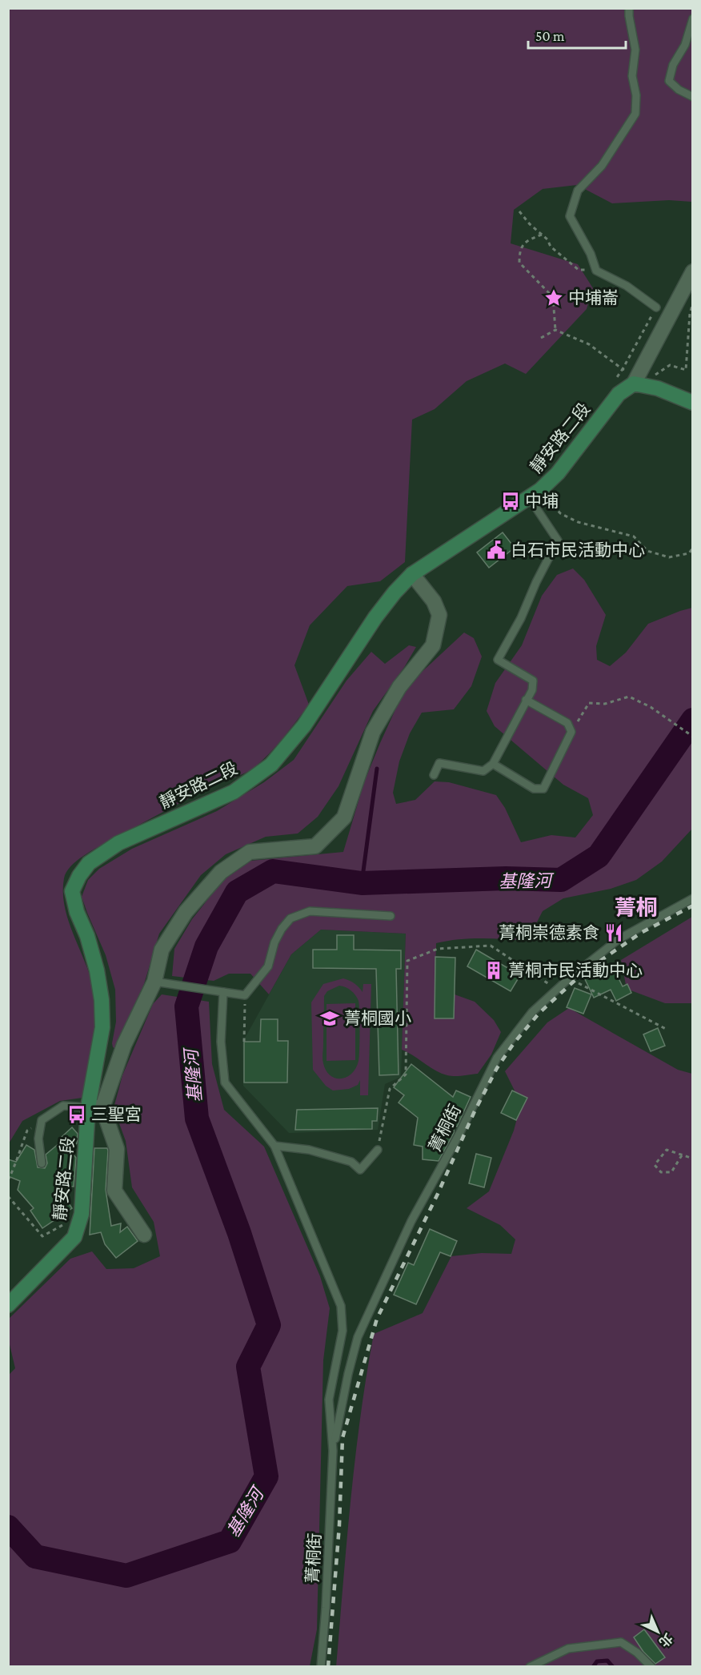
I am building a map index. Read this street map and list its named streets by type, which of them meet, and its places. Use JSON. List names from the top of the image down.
{
  "streets": {
    "main road": ["靜安路二段"],
    "lane": ["菁桐街"]
  },
  "districts": ["菁桐"],
  "water": ["基隆河"],
  "places": {
    "place": ["中埔崙"],
    "bus stop": ["中埔", "三聖宮"],
    "public building": ["白石市民活動中心"],
    "restaurant": ["菁桐崇德素食"],
    "building": ["菁桐市民活動中心"],
    "school or university": ["菁桐國小"]
  },
  "scale_bar": "50 m",
  "north": "bottom right"
}
